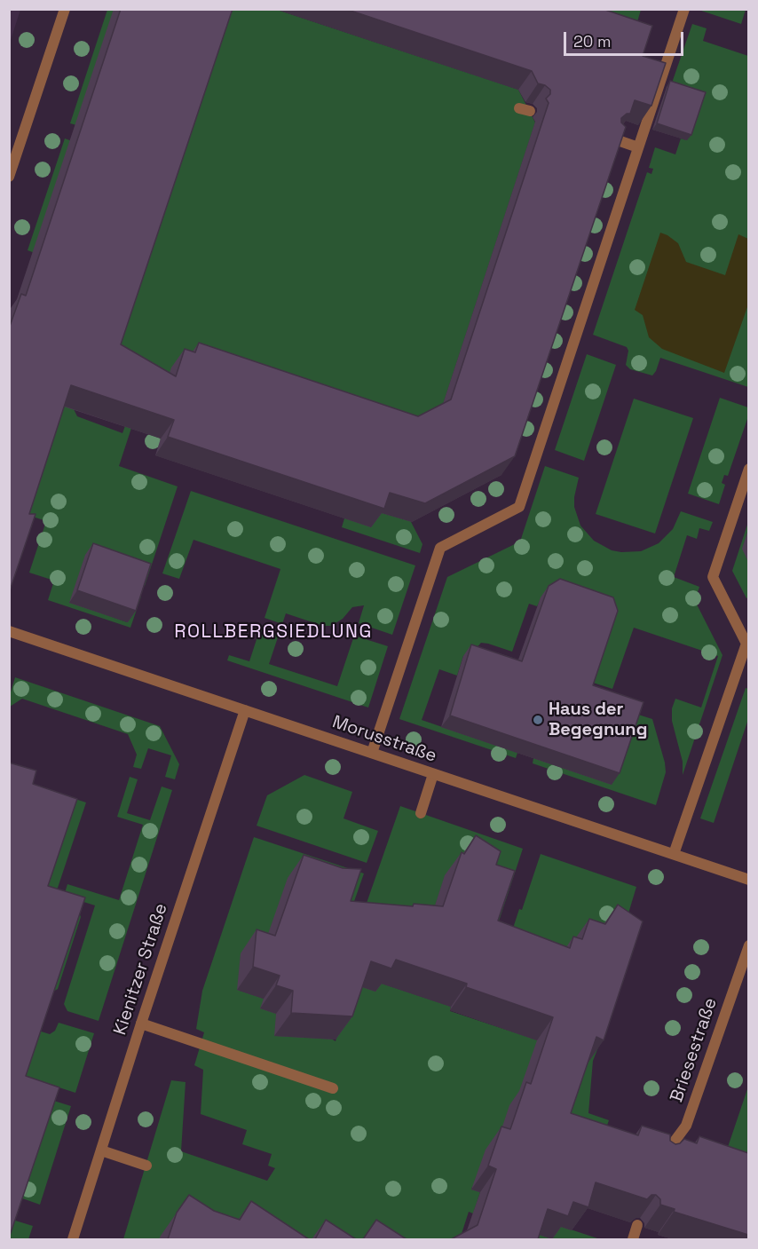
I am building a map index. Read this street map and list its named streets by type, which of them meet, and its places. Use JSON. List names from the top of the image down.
{
  "streets": {
    "street": ["Morusstraße", "Kienitzer Straße", "Briesestraße"]
  },
  "crossings": [
    ["Morusstraße", "Kienitzer Straße"]
  ],
  "districts": ["ROLLBERGSIEDLUNG"],
  "places": ["Haus der Begegnung"],
  "scale_bar": "20 m"
}
